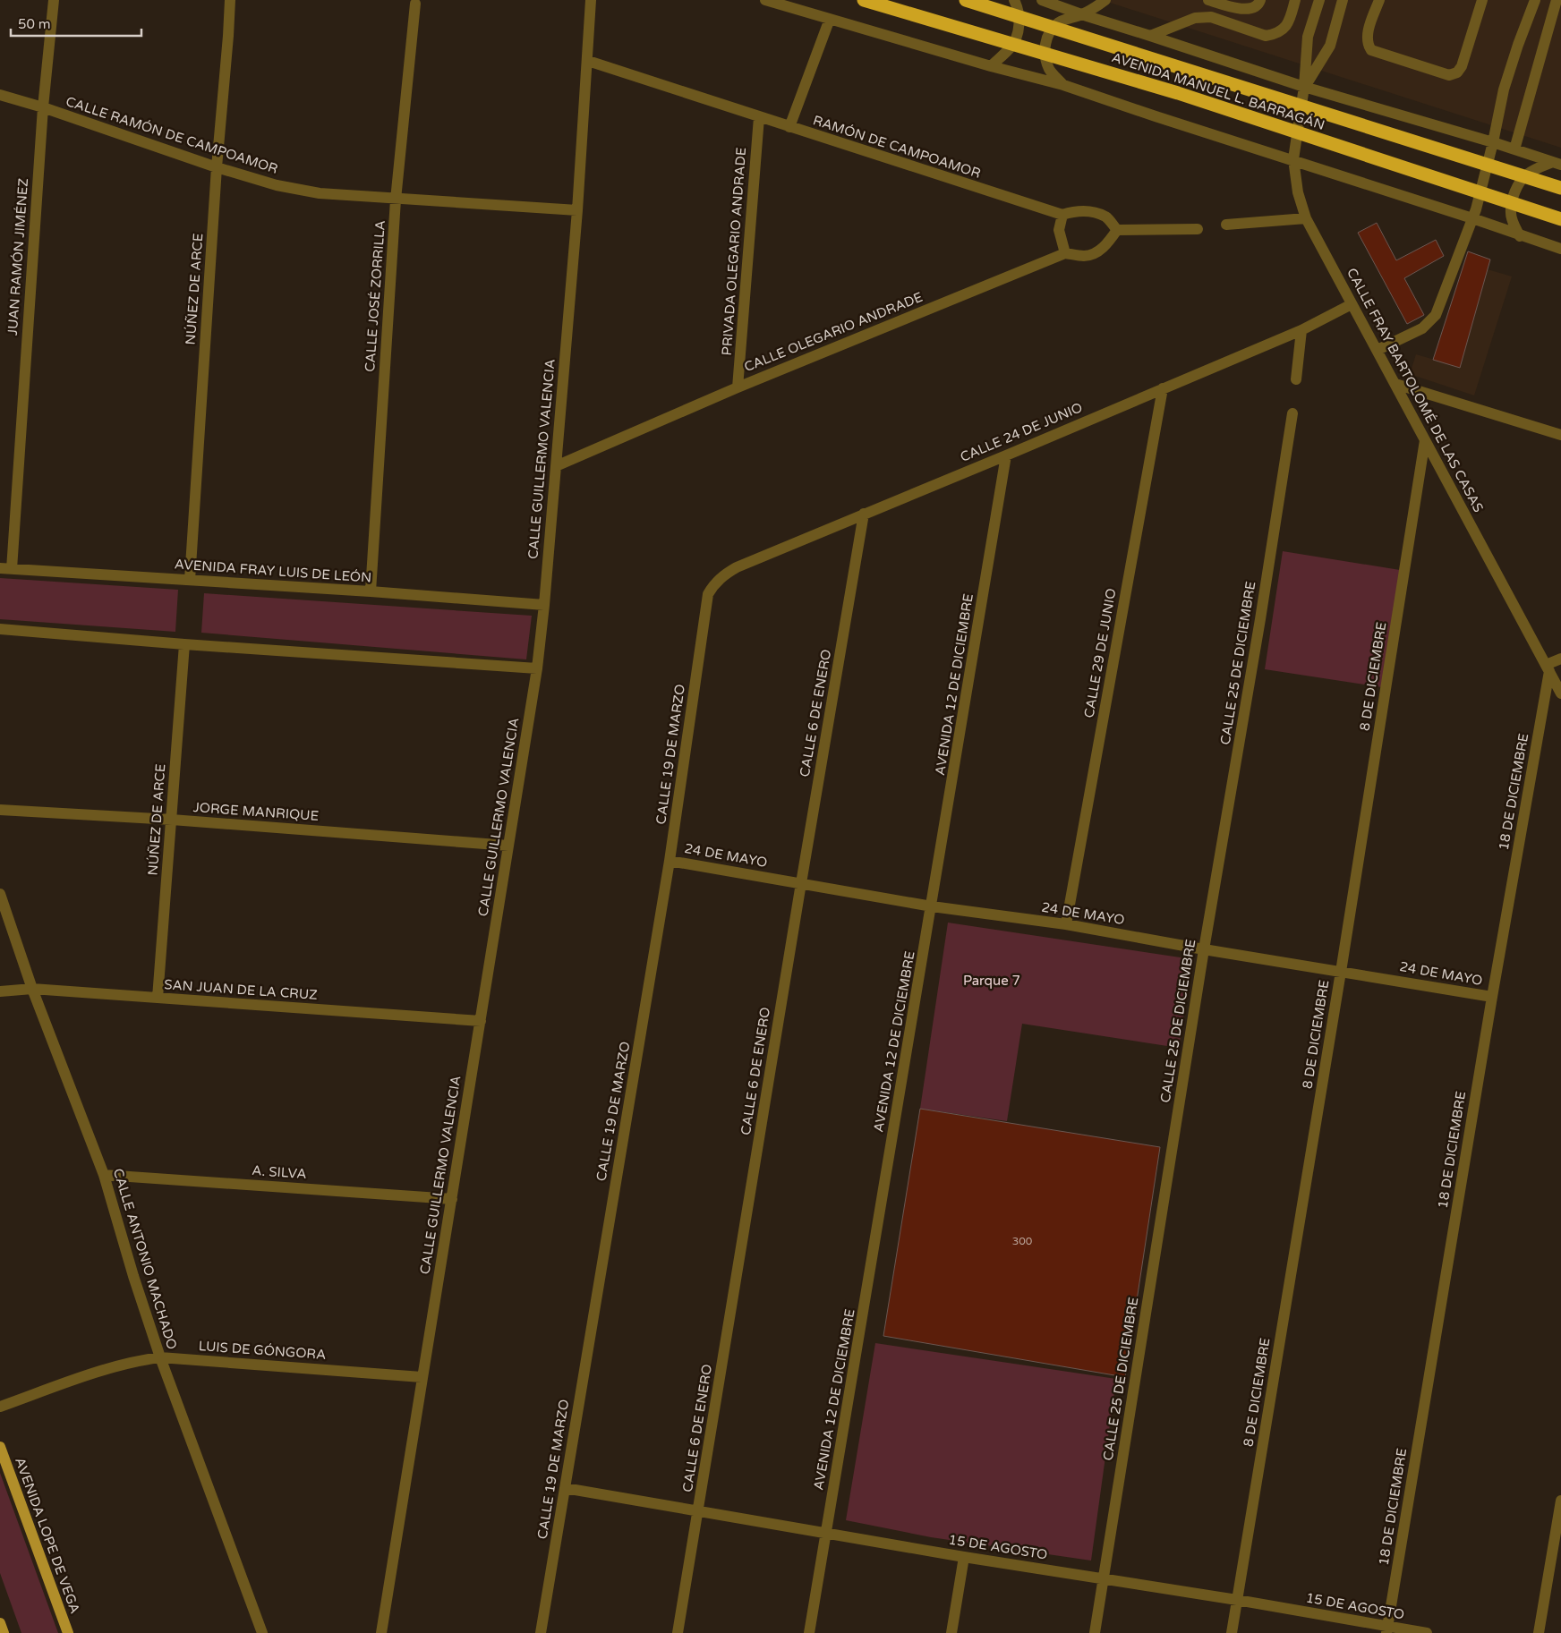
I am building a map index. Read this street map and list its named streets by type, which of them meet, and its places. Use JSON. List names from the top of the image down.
{
  "streets": {
    "highway": ["AVENIDA MANUEL L. BARRAGÁN"],
    "main road": ["AVENIDA LOPE DE VEGA"],
    "street": [
      "CALLE RAMÓN DE CAMPOAMOR",
      "RAMÓN DE CAMPOAMOR",
      "PRIVADA OLEGARIO ANDRADE",
      "JUAN RAMÓN JIMÉNEZ",
      "NÚÑEZ DE ARCE",
      "CALLE JOSÉ ZORRILLA",
      "CALLE OLEGARIO ANDRADE",
      "CALLE FRAY BARTOLOMÉ DE LAS CASAS",
      "CALLE 24 DE JUNIO",
      "CALLE GUILLERMO VALENCIA",
      "AVENIDA FRAY LUIS DE LEÓN",
      "CALLE 29 DE JUNIO",
      "CALLE 25 DE DICIEMBRE",
      "8 DE DICIEMBRE",
      "AVENIDA 12 DE DICIEMBRE",
      "CALLE 6 DE ENERO",
      "CALLE 19 DE MARZO",
      "18 DE DICIEMBRE",
      "JORGE MANRIQUE",
      "24 DE MAYO",
      "SAN JUAN DE LA CRUZ",
      "A. SILVA",
      "CALLE ANTONIO MACHADO",
      "LUIS DE GÓNGORA",
      "15 DE AGOSTO"
    ]
  },
  "crossings": [
    ["CALLE RAMÓN DE CAMPOAMOR", "JUAN RAMÓN JIMÉNEZ"],
    ["CALLE RAMÓN DE CAMPOAMOR", "NÚÑEZ DE ARCE"],
    ["CALLE RAMÓN DE CAMPOAMOR", "CALLE JOSÉ ZORRILLA"],
    ["CALLE RAMÓN DE CAMPOAMOR", "CALLE GUILLERMO VALENCIA"],
    ["RAMÓN DE CAMPOAMOR", "PRIVADA OLEGARIO ANDRADE"],
    ["RAMÓN DE CAMPOAMOR", "CALLE OLEGARIO ANDRADE"],
    ["RAMÓN DE CAMPOAMOR", "CALLE GUILLERMO VALENCIA"],
    ["PRIVADA OLEGARIO ANDRADE", "CALLE OLEGARIO ANDRADE"],
    ["JUAN RAMÓN JIMÉNEZ", "AVENIDA FRAY LUIS DE LEÓN"],
    ["NÚÑEZ DE ARCE", "AVENIDA FRAY LUIS DE LEÓN"],
    ["NÚÑEZ DE ARCE", "JORGE MANRIQUE"],
    ["NÚÑEZ DE ARCE", "SAN JUAN DE LA CRUZ"],
    ["CALLE JOSÉ ZORRILLA", "AVENIDA FRAY LUIS DE LEÓN"],
    ["CALLE OLEGARIO ANDRADE", "CALLE GUILLERMO VALENCIA"],
    ["CALLE FRAY BARTOLOMÉ DE LAS CASAS", "CALLE 24 DE JUNIO"],
    ["CALLE FRAY BARTOLOMÉ DE LAS CASAS", "8 DE DICIEMBRE"],
    ["CALLE FRAY BARTOLOMÉ DE LAS CASAS", "18 DE DICIEMBRE"],
    ["CALLE 24 DE JUNIO", "CALLE 29 DE JUNIO"],
    ["CALLE 24 DE JUNIO", "AVENIDA 12 DE DICIEMBRE"],
    ["CALLE 24 DE JUNIO", "CALLE 6 DE ENERO"],
    ["CALLE 24 DE JUNIO", "CALLE 19 DE MARZO"],
    ["CALLE GUILLERMO VALENCIA", "AVENIDA FRAY LUIS DE LEÓN"],
    ["CALLE GUILLERMO VALENCIA", "JORGE MANRIQUE"],
    ["CALLE GUILLERMO VALENCIA", "SAN JUAN DE LA CRUZ"],
    ["CALLE GUILLERMO VALENCIA", "A. SILVA"],
    ["CALLE GUILLERMO VALENCIA", "LUIS DE GÓNGORA"],
    ["CALLE 29 DE JUNIO", "24 DE MAYO"],
    ["CALLE 25 DE DICIEMBRE", "24 DE MAYO"],
    ["CALLE 25 DE DICIEMBRE", "15 DE AGOSTO"],
    ["8 DE DICIEMBRE", "24 DE MAYO"],
    ["8 DE DICIEMBRE", "15 DE AGOSTO"],
    ["AVENIDA 12 DE DICIEMBRE", "24 DE MAYO"],
    ["AVENIDA 12 DE DICIEMBRE", "15 DE AGOSTO"],
    ["CALLE 6 DE ENERO", "24 DE MAYO"],
    ["CALLE 6 DE ENERO", "15 DE AGOSTO"],
    ["CALLE 19 DE MARZO", "24 DE MAYO"],
    ["CALLE 19 DE MARZO", "15 DE AGOSTO"],
    ["18 DE DICIEMBRE", "24 DE MAYO"],
    ["18 DE DICIEMBRE", "15 DE AGOSTO"],
    ["SAN JUAN DE LA CRUZ", "CALLE ANTONIO MACHADO"],
    ["A. SILVA", "CALLE ANTONIO MACHADO"],
    ["CALLE ANTONIO MACHADO", "LUIS DE GÓNGORA"]
  ],
  "parks": ["Parque 7"],
  "house_numbers": ["300"],
  "scale_bar": "50 m"
}
